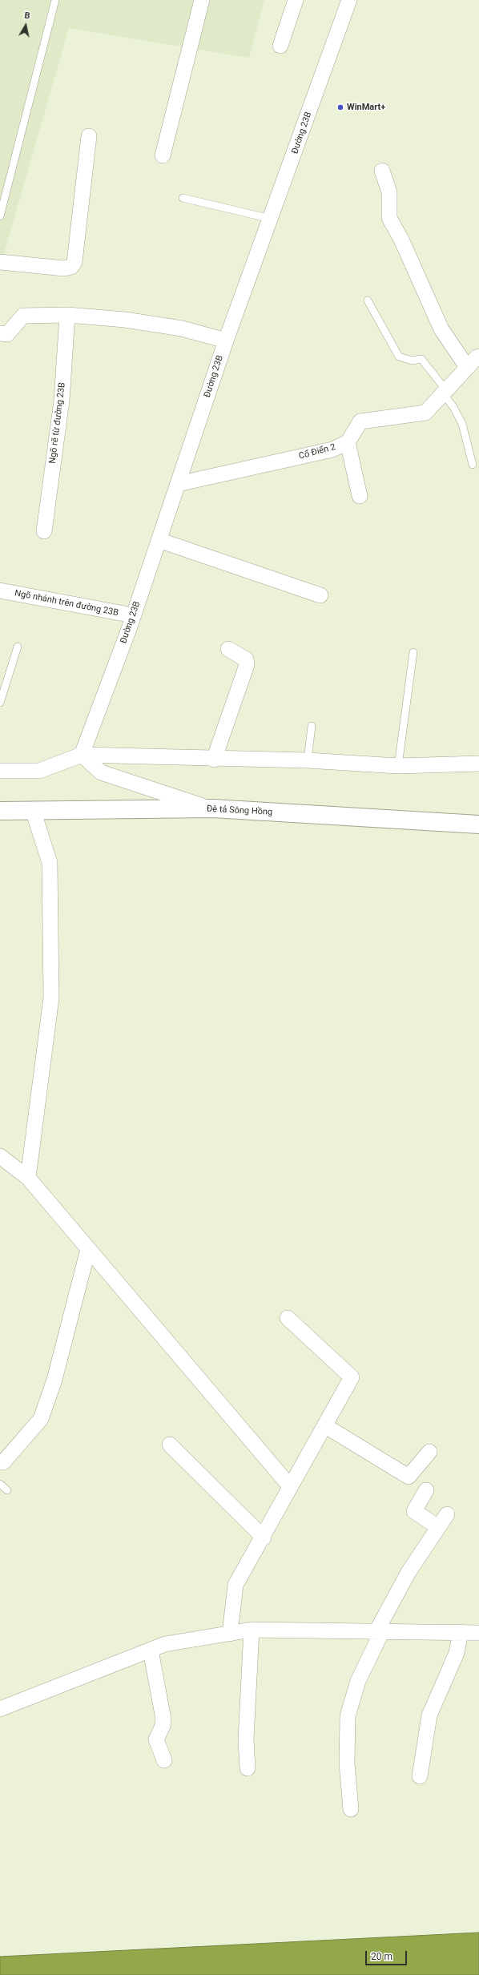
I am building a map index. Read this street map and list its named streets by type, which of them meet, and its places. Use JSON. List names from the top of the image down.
{
  "streets": {
    "main road": ["Đê tả Sông Hồng"],
    "street": [
      "Đường 23B",
      "Ngõ rẽ từ đường 23B",
      "Cổ Điển 2",
      "Ngõ nhánh trên đường 23B"
    ]
  },
  "crossings": [
    ["Đường 23B", "Cổ Điển 2"],
    ["Đường 23B", "Ngõ nhánh trên đường 23B"]
  ],
  "places": ["WinMart+"],
  "scale_bar": "20 m",
  "north": "top"
}
